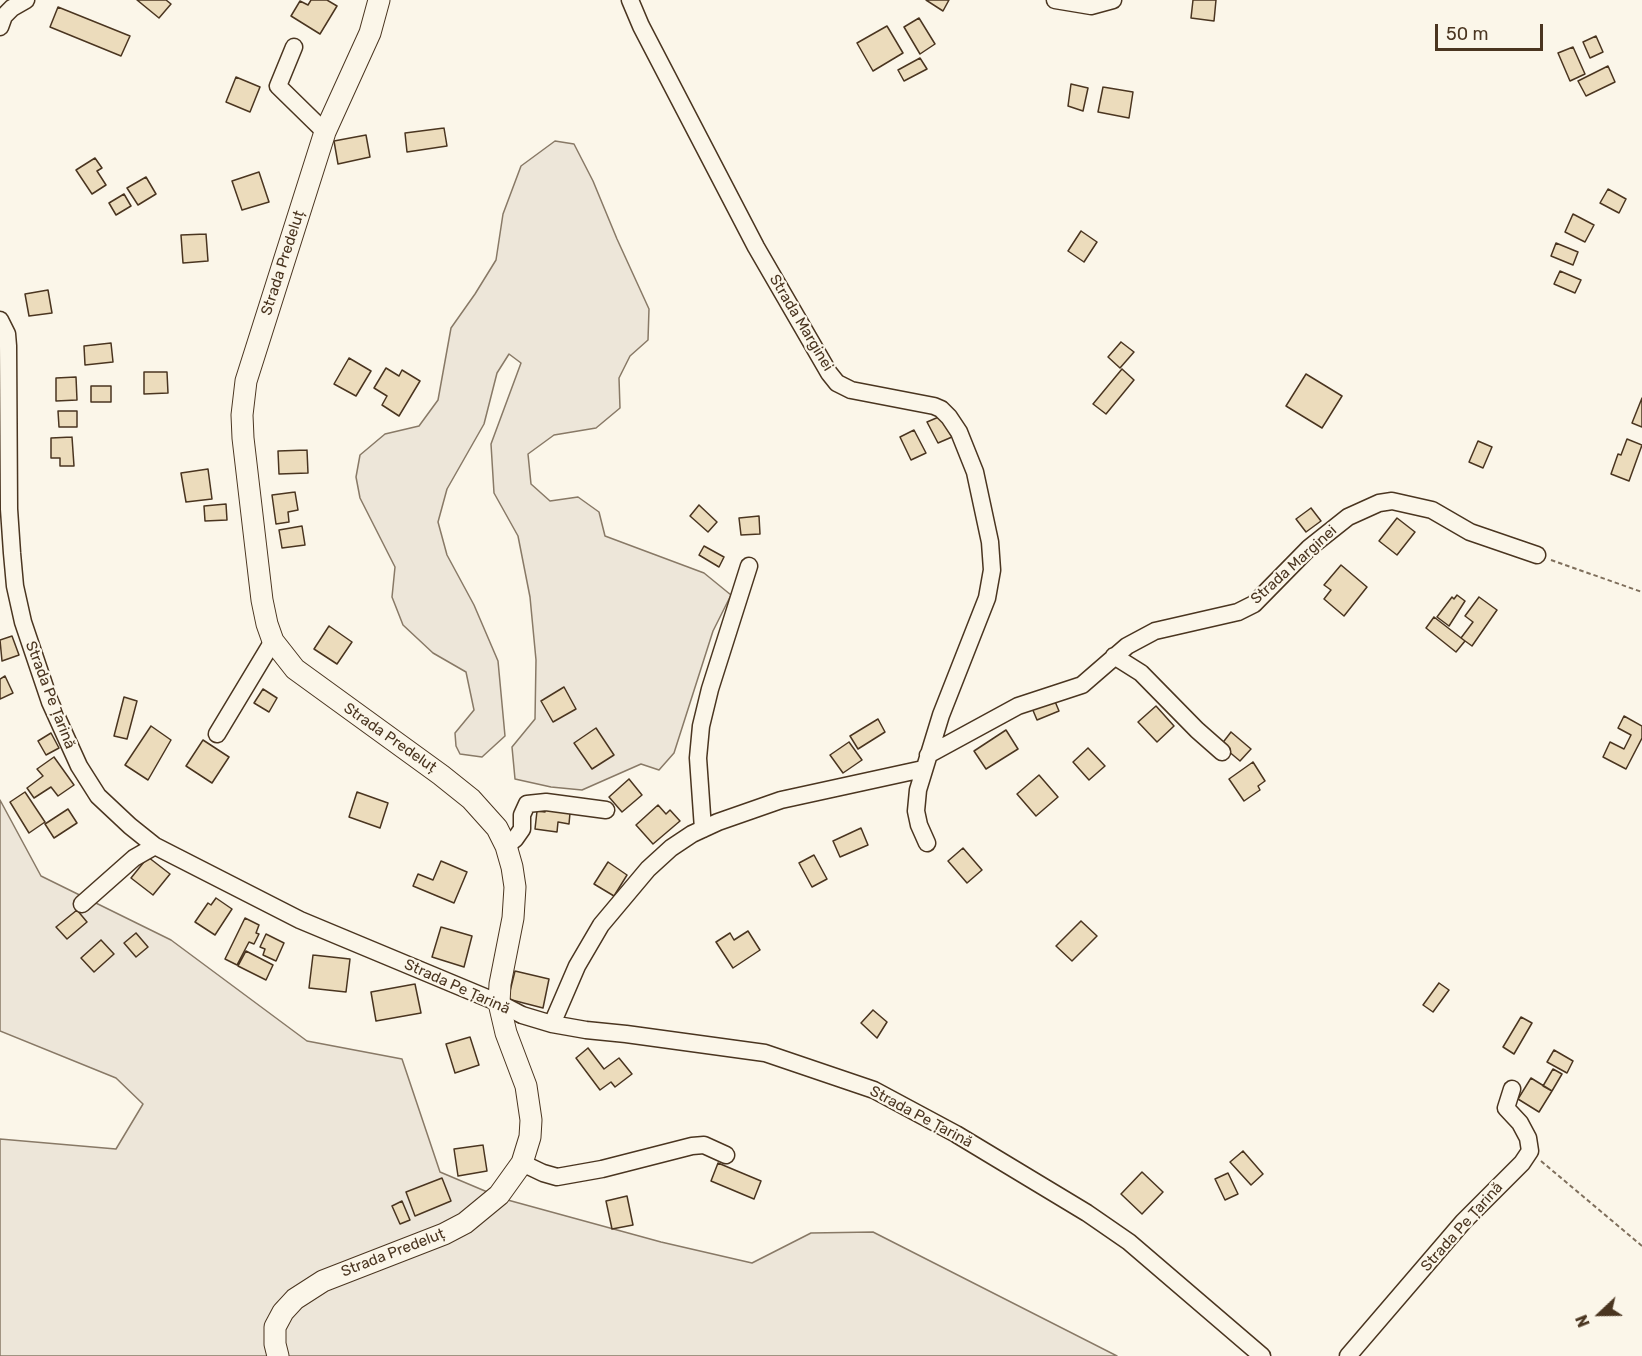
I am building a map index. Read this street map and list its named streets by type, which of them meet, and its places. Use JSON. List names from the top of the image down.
{
  "streets": {
    "main road": ["Strada Predeluț"],
    "street": ["Strada Marginei", "Strada Pe Țarină"]
  },
  "crossings": [
    ["Strada Predeluț", "Strada Pe Țarină"]
  ],
  "scale_bar": "50 m",
  "north": "left"
}
